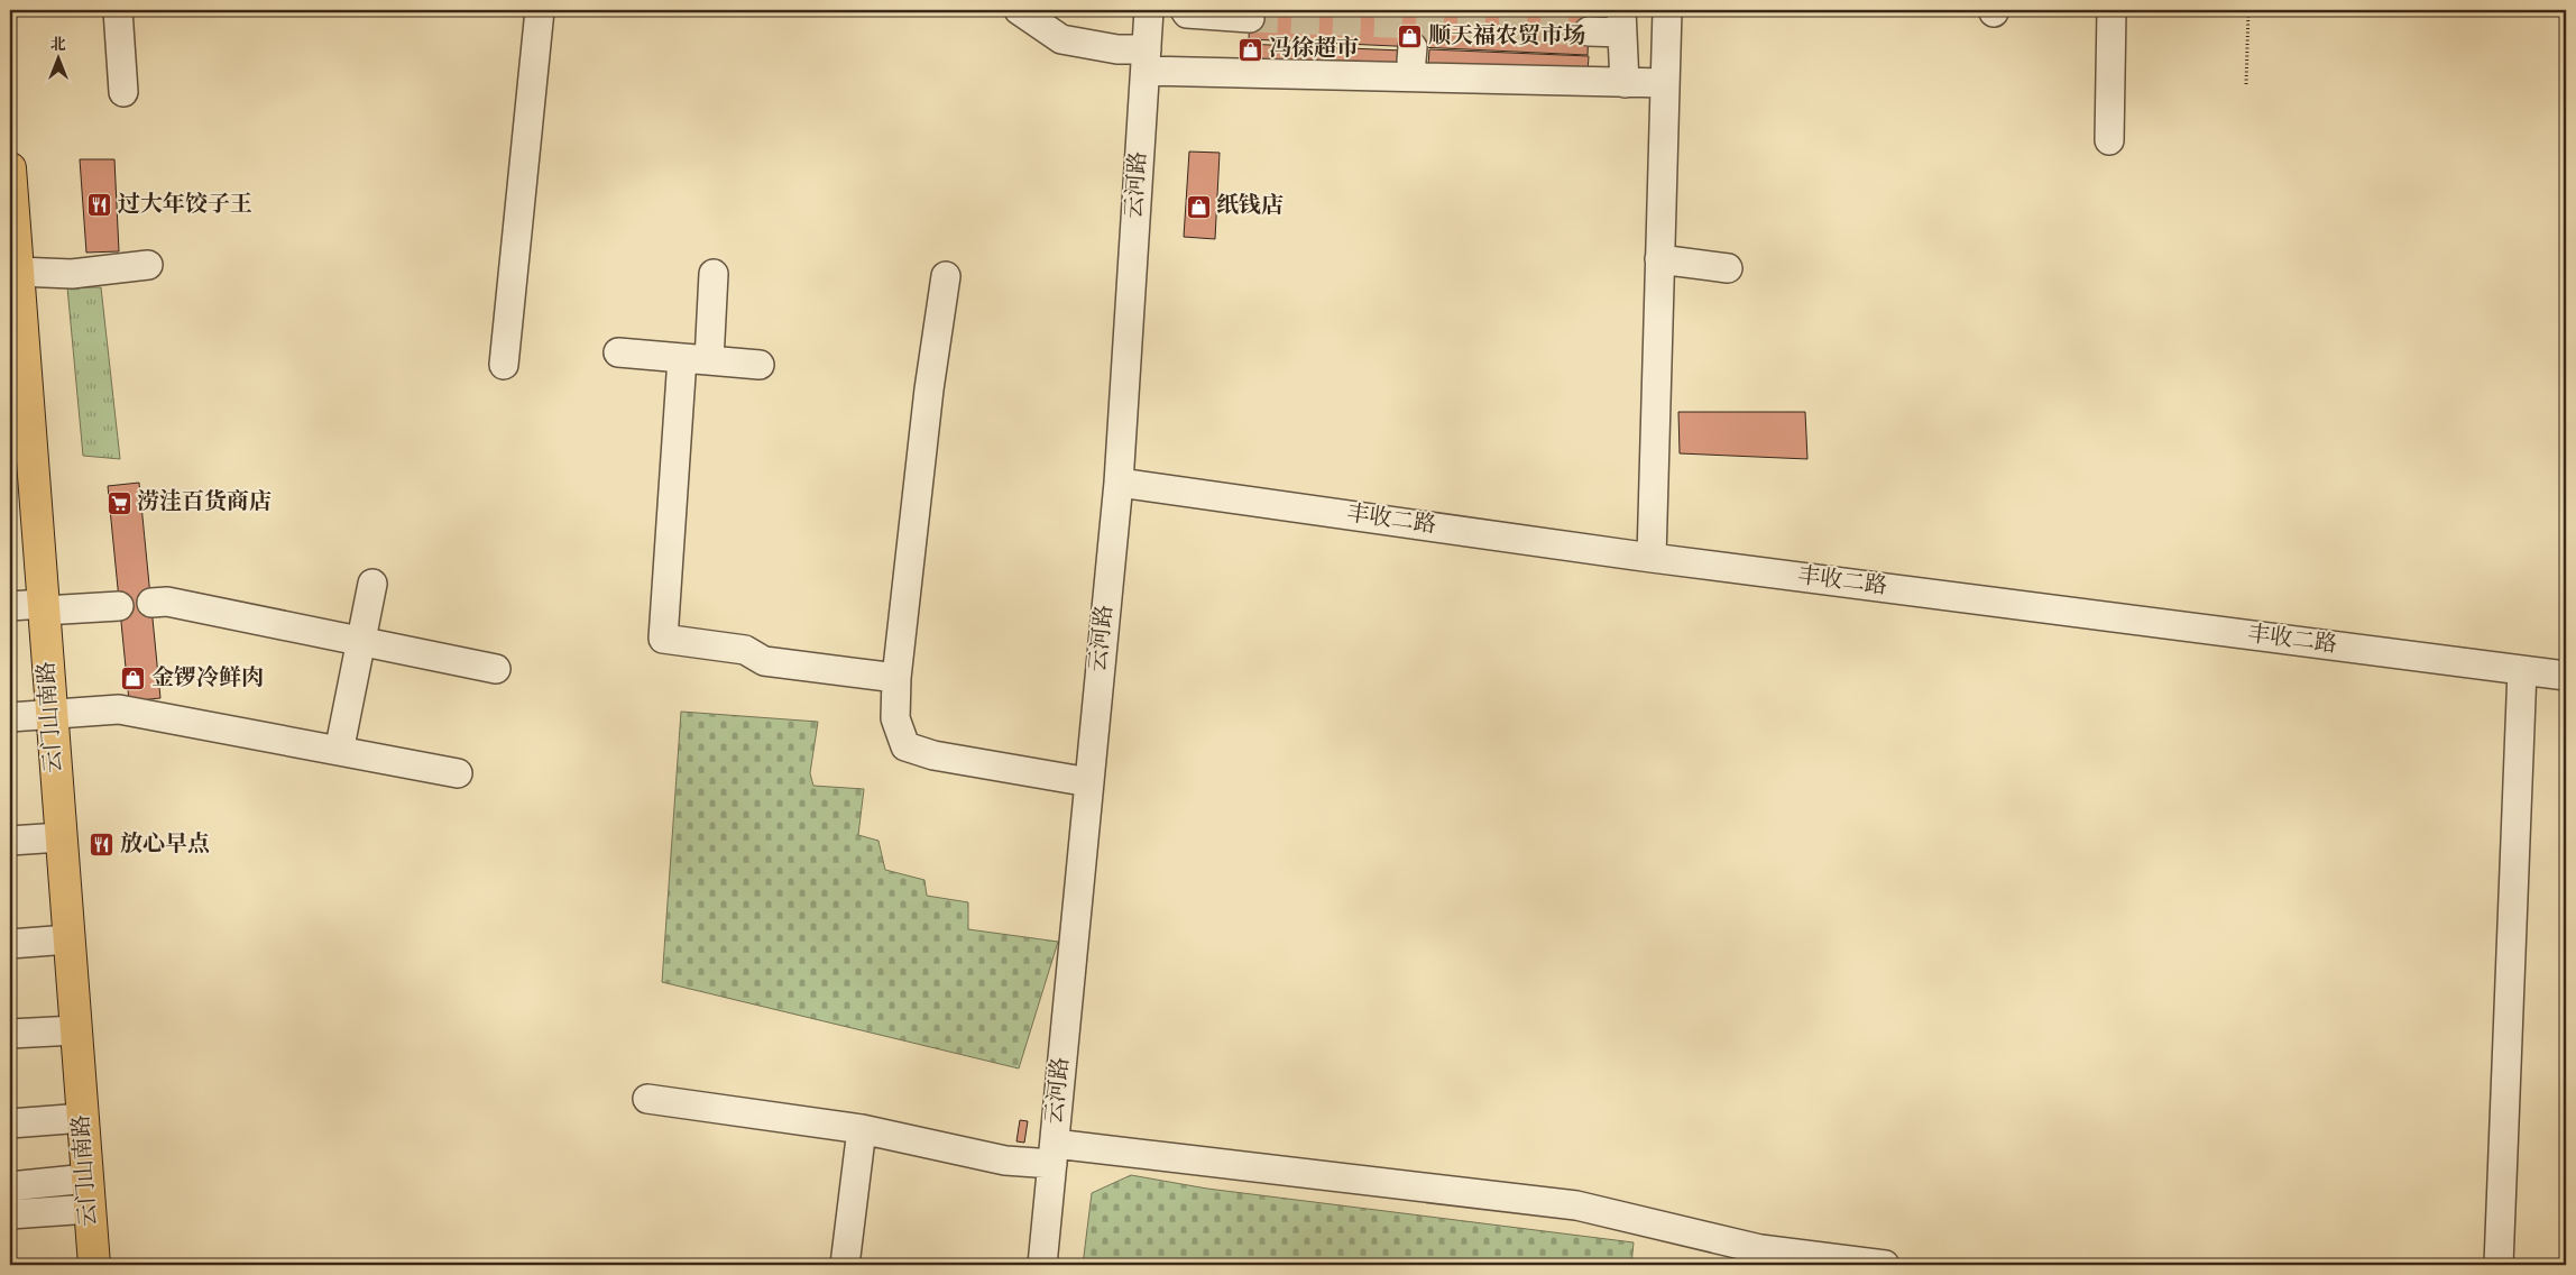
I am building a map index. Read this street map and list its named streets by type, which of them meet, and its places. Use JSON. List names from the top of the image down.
{
  "streets": {
    "main road": ["云门山南路"],
    "street": ["云河路", "丰收二路"]
  },
  "crossings": [
    ["云河路", "丰收二路"]
  ],
  "places": {
    "shop": [
      "顺天福农贸市场",
      "冯徐超市",
      "纸钱店",
      "金锣冷鲜肉"
    ],
    "restaurant": ["过大年饺子王", "放心早点"],
    "supermarket": ["涝洼百货商店"]
  },
  "north": "top"
}
